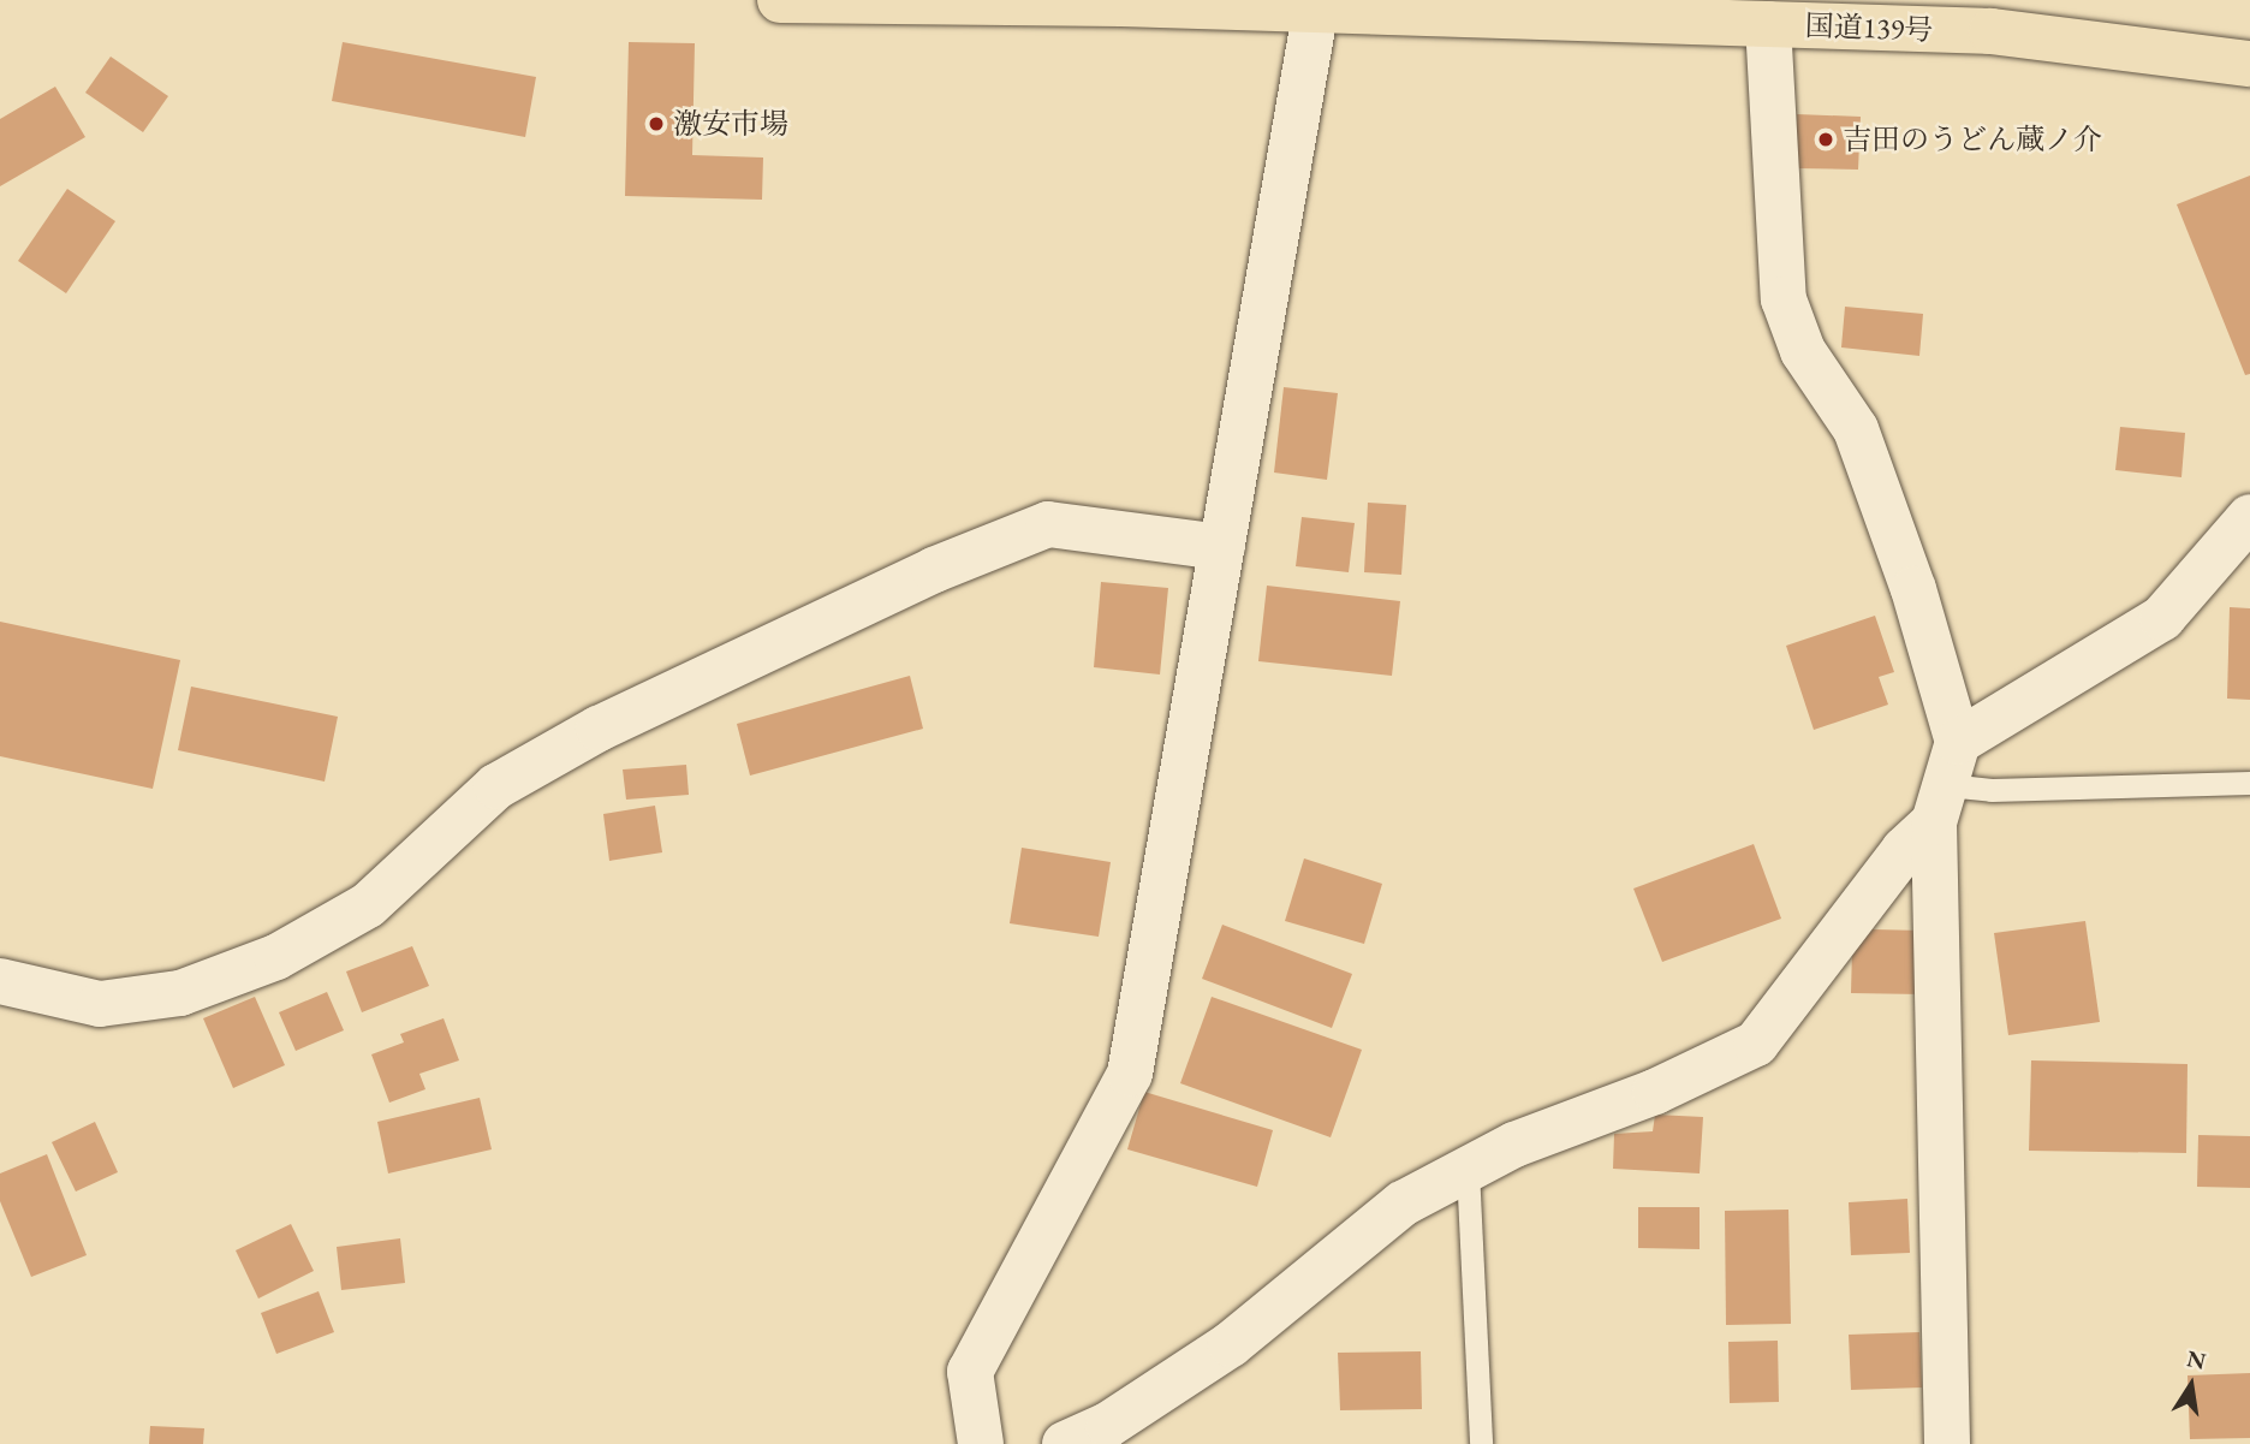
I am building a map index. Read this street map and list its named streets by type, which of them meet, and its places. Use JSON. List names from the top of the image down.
{
  "streets": {
    "highway": ["国道139号"]
  },
  "places": ["激安市場", "吉田のうどん蔵ノ介"],
  "north": "top"
}
